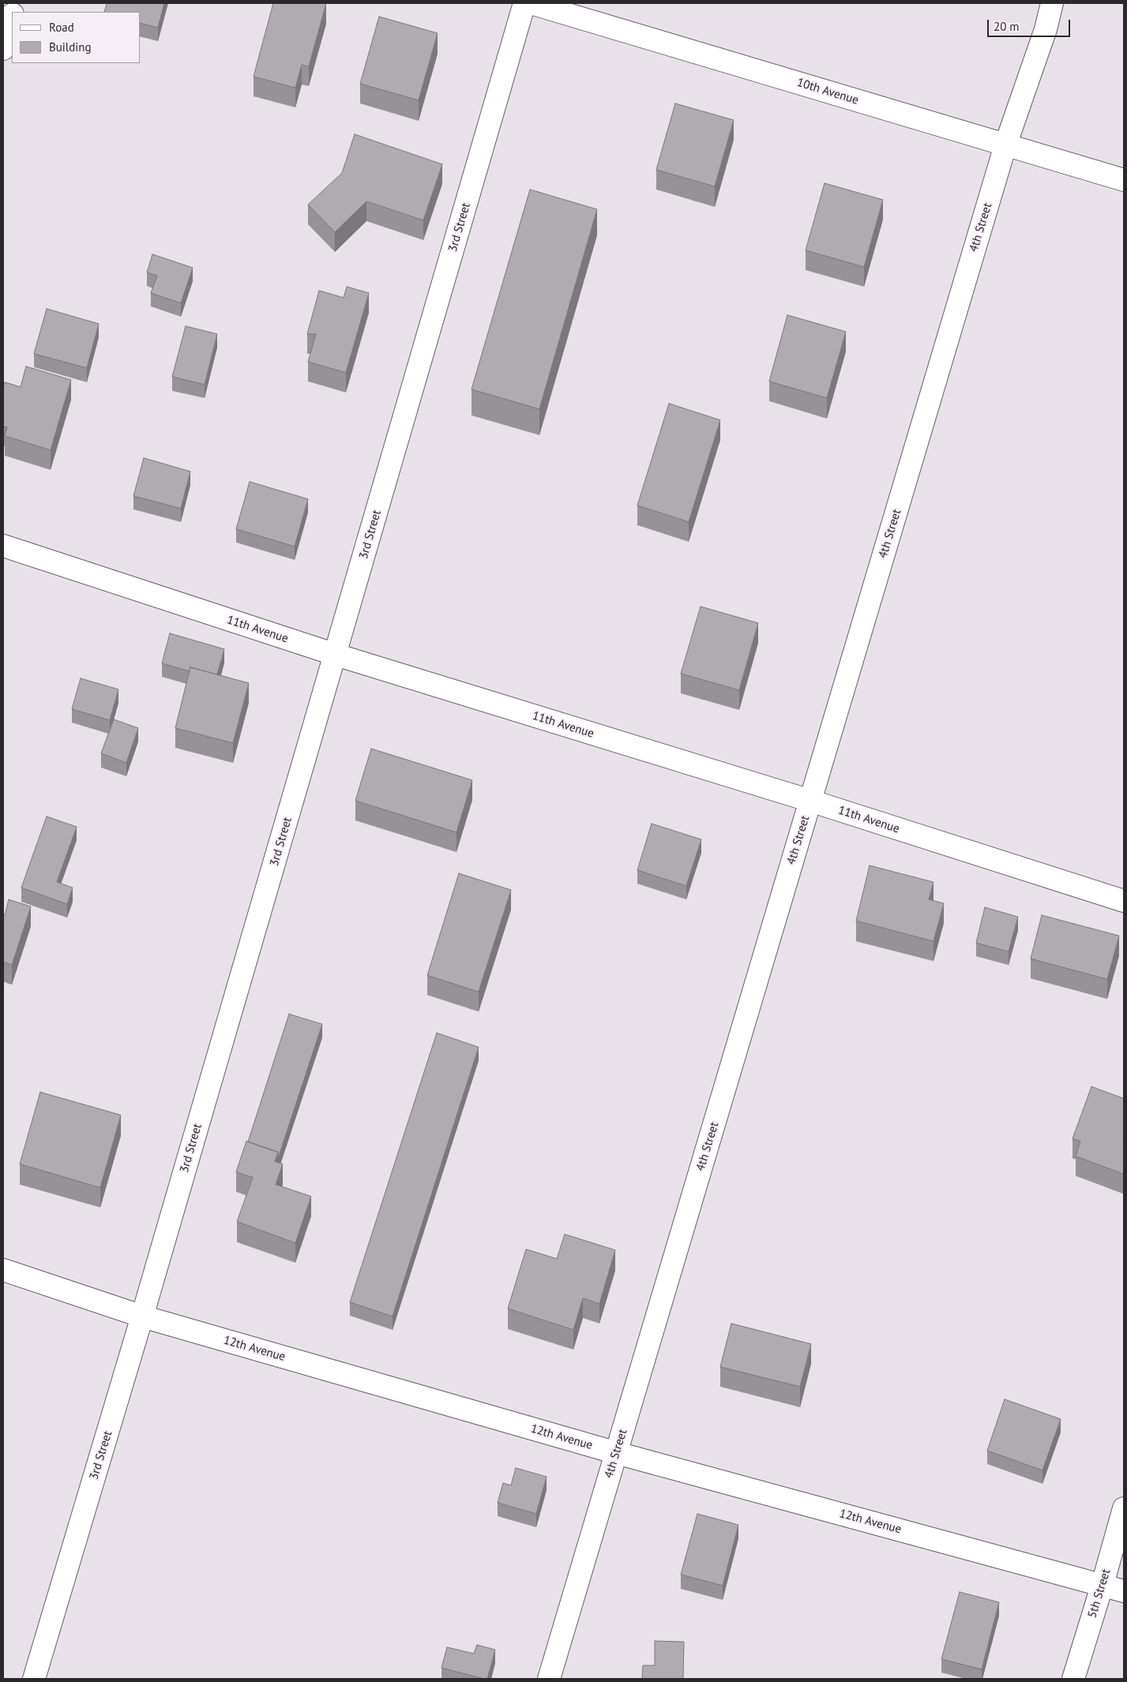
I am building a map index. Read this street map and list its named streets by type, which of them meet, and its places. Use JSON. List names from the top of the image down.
{
  "streets": {
    "street": [
      "10th Avenue",
      "3rd Street",
      "4th Street",
      "11th Avenue",
      "12th Avenue",
      "5th Street"
    ]
  },
  "crossings": [
    ["10th Avenue", "4th Street"],
    ["3rd Street", "11th Avenue"],
    ["3rd Street", "12th Avenue"],
    ["4th Street", "11th Avenue"],
    ["4th Street", "12th Avenue"],
    ["12th Avenue", "5th Street"]
  ],
  "legend": ["Road", "Building"],
  "scale_bar": "20 m"
}
